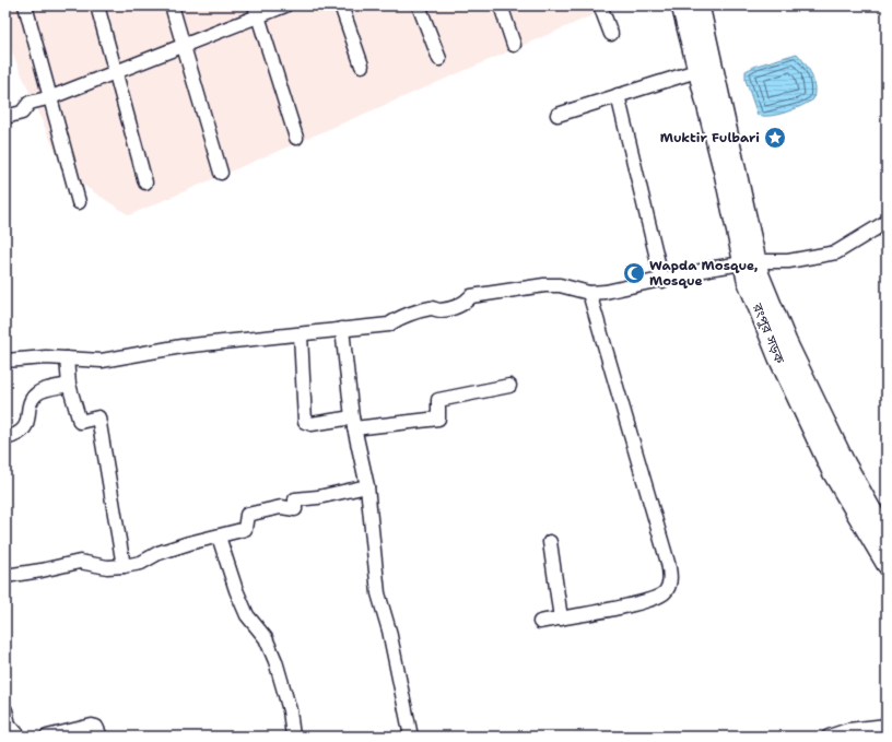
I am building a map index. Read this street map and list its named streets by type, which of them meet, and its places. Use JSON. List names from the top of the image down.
{
  "streets": {
    "highway": ["রংপুর সড়ক"]
  },
  "places": {
    "place": ["Muktir Fulbari"],
    "mosque": ["Wapda Mosque, Mosque"]
  }
}
